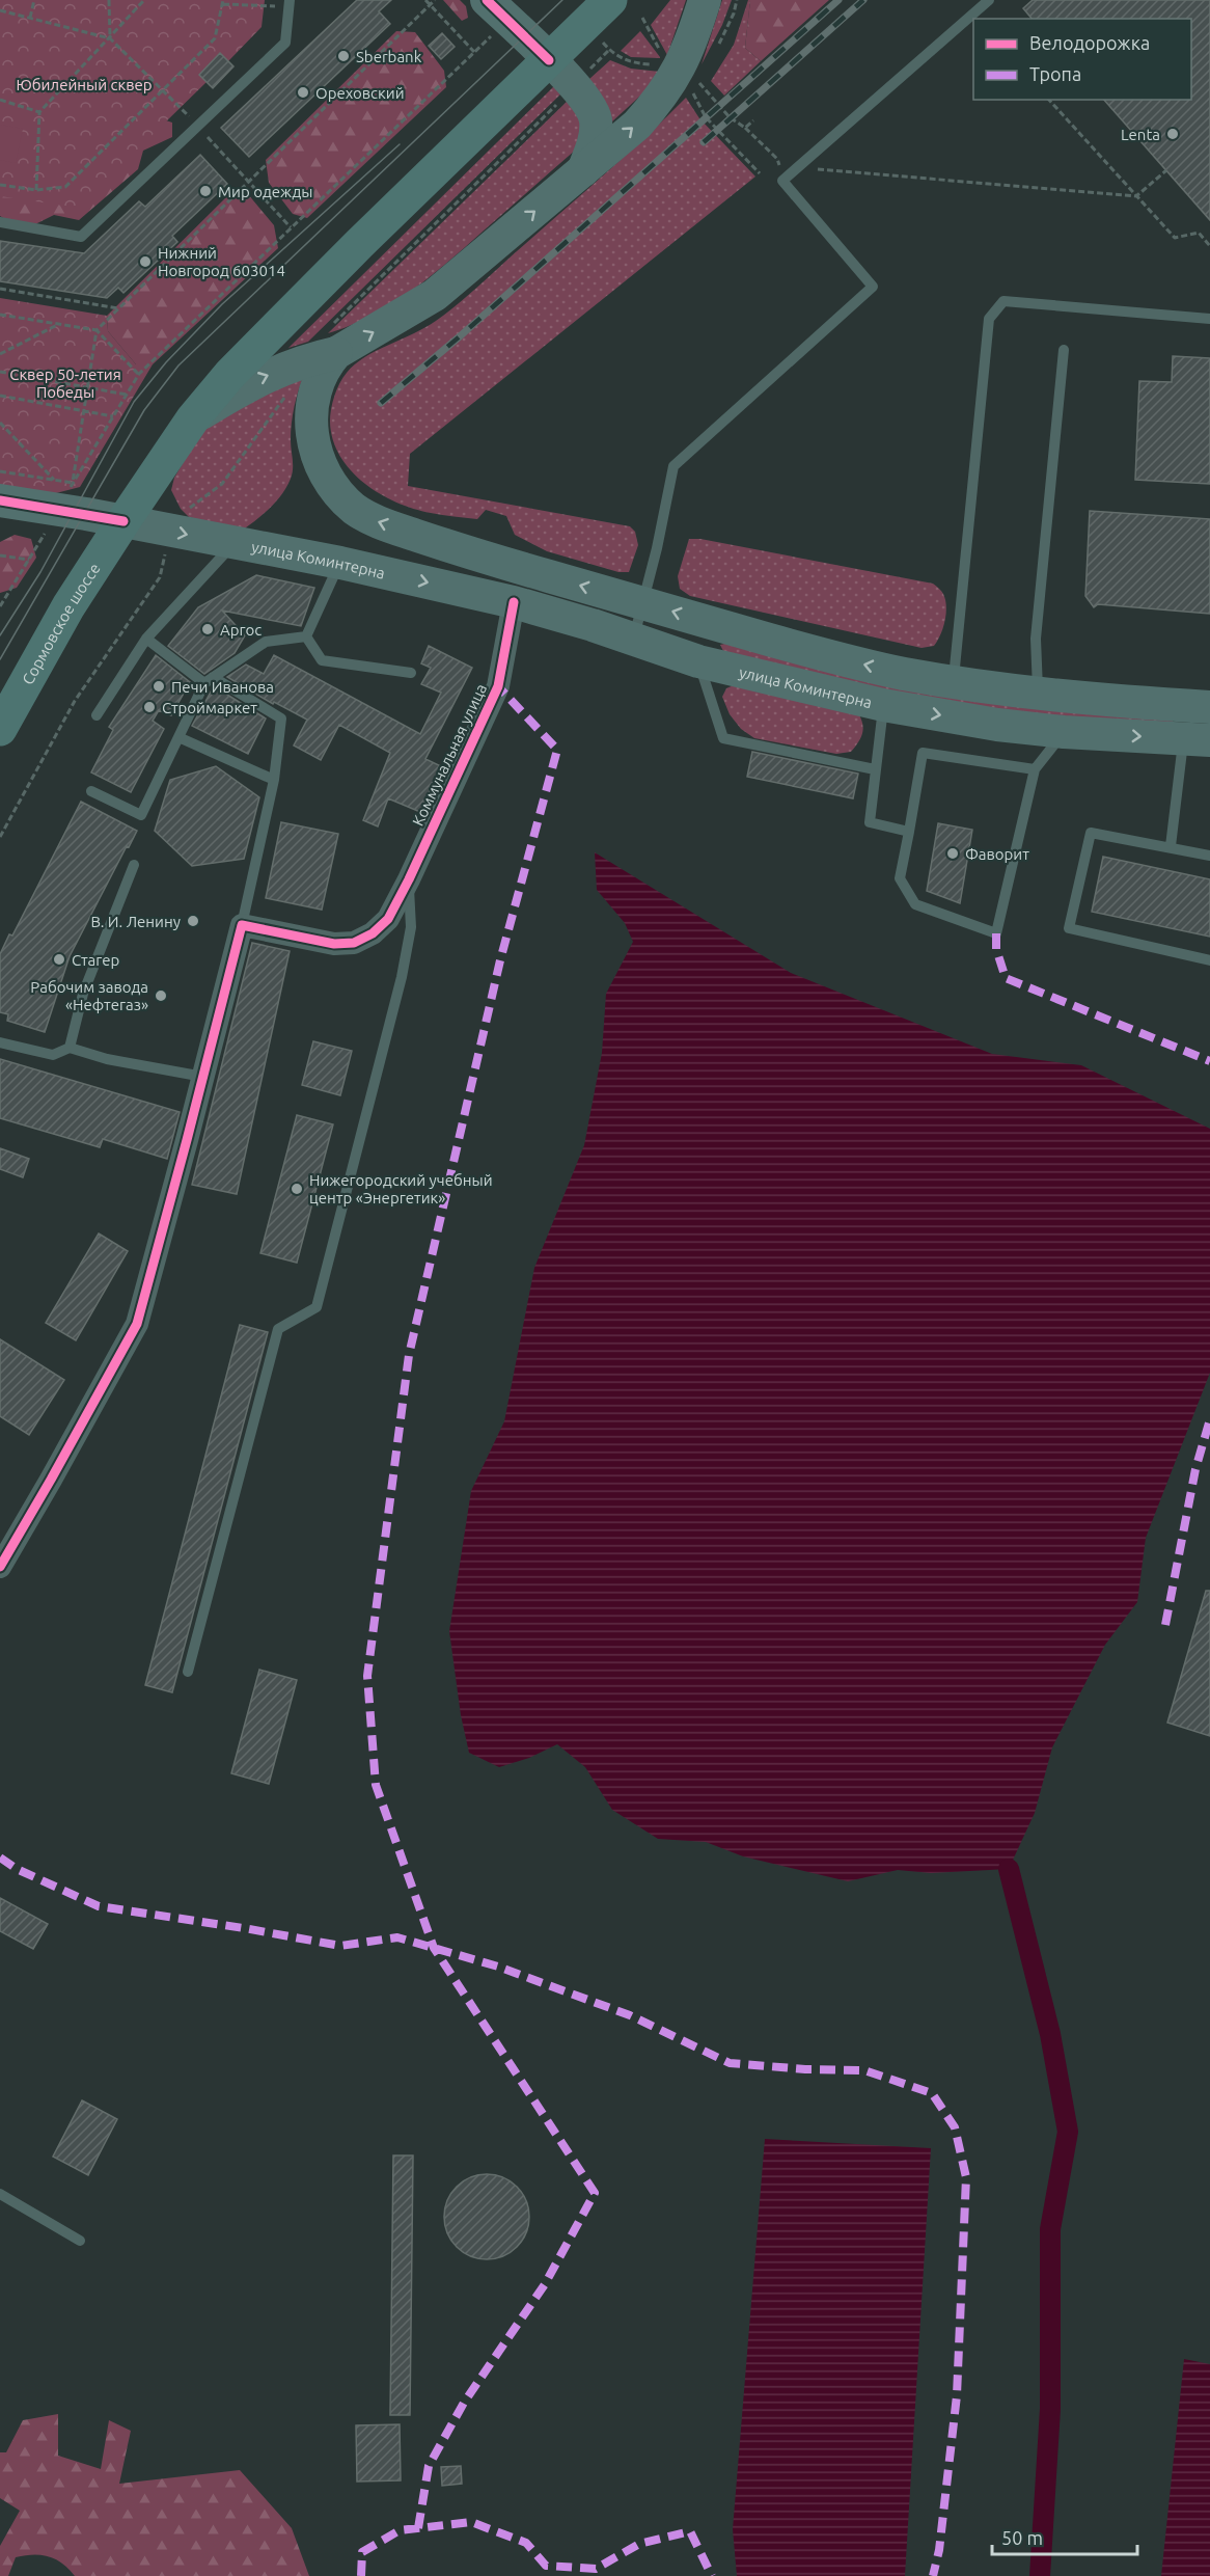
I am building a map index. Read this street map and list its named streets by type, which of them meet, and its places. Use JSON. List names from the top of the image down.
{
  "streets": {
    "main road": ["улица Коминтерна", "Сормовское шоссе"],
    "street": ["Коммунальная улица"]
  },
  "crossings": [
    ["улица Коминтерна", "Сормовское шоссе"],
    ["улица Коминтерна", "Коммунальная улица"]
  ],
  "parks": ["Юбилейный сквер", "Сквер 50-летия Победы"],
  "places": [
    "Sberbank",
    "Ореховский",
    "Lenta",
    "Мир одежды",
    "Нижний Новгород 603014",
    "Аргос",
    "Печи Иванова",
    "Строймаркет",
    "Фаворит",
    "В. И. Ленину",
    "Стагер",
    "Рабочим завода «Нефтегаз»",
    "Нижегородский учебный центр «Энергетик»"
  ],
  "legend": ["Велодорожка", "Тропа"],
  "scale_bar": "50 m"
}
